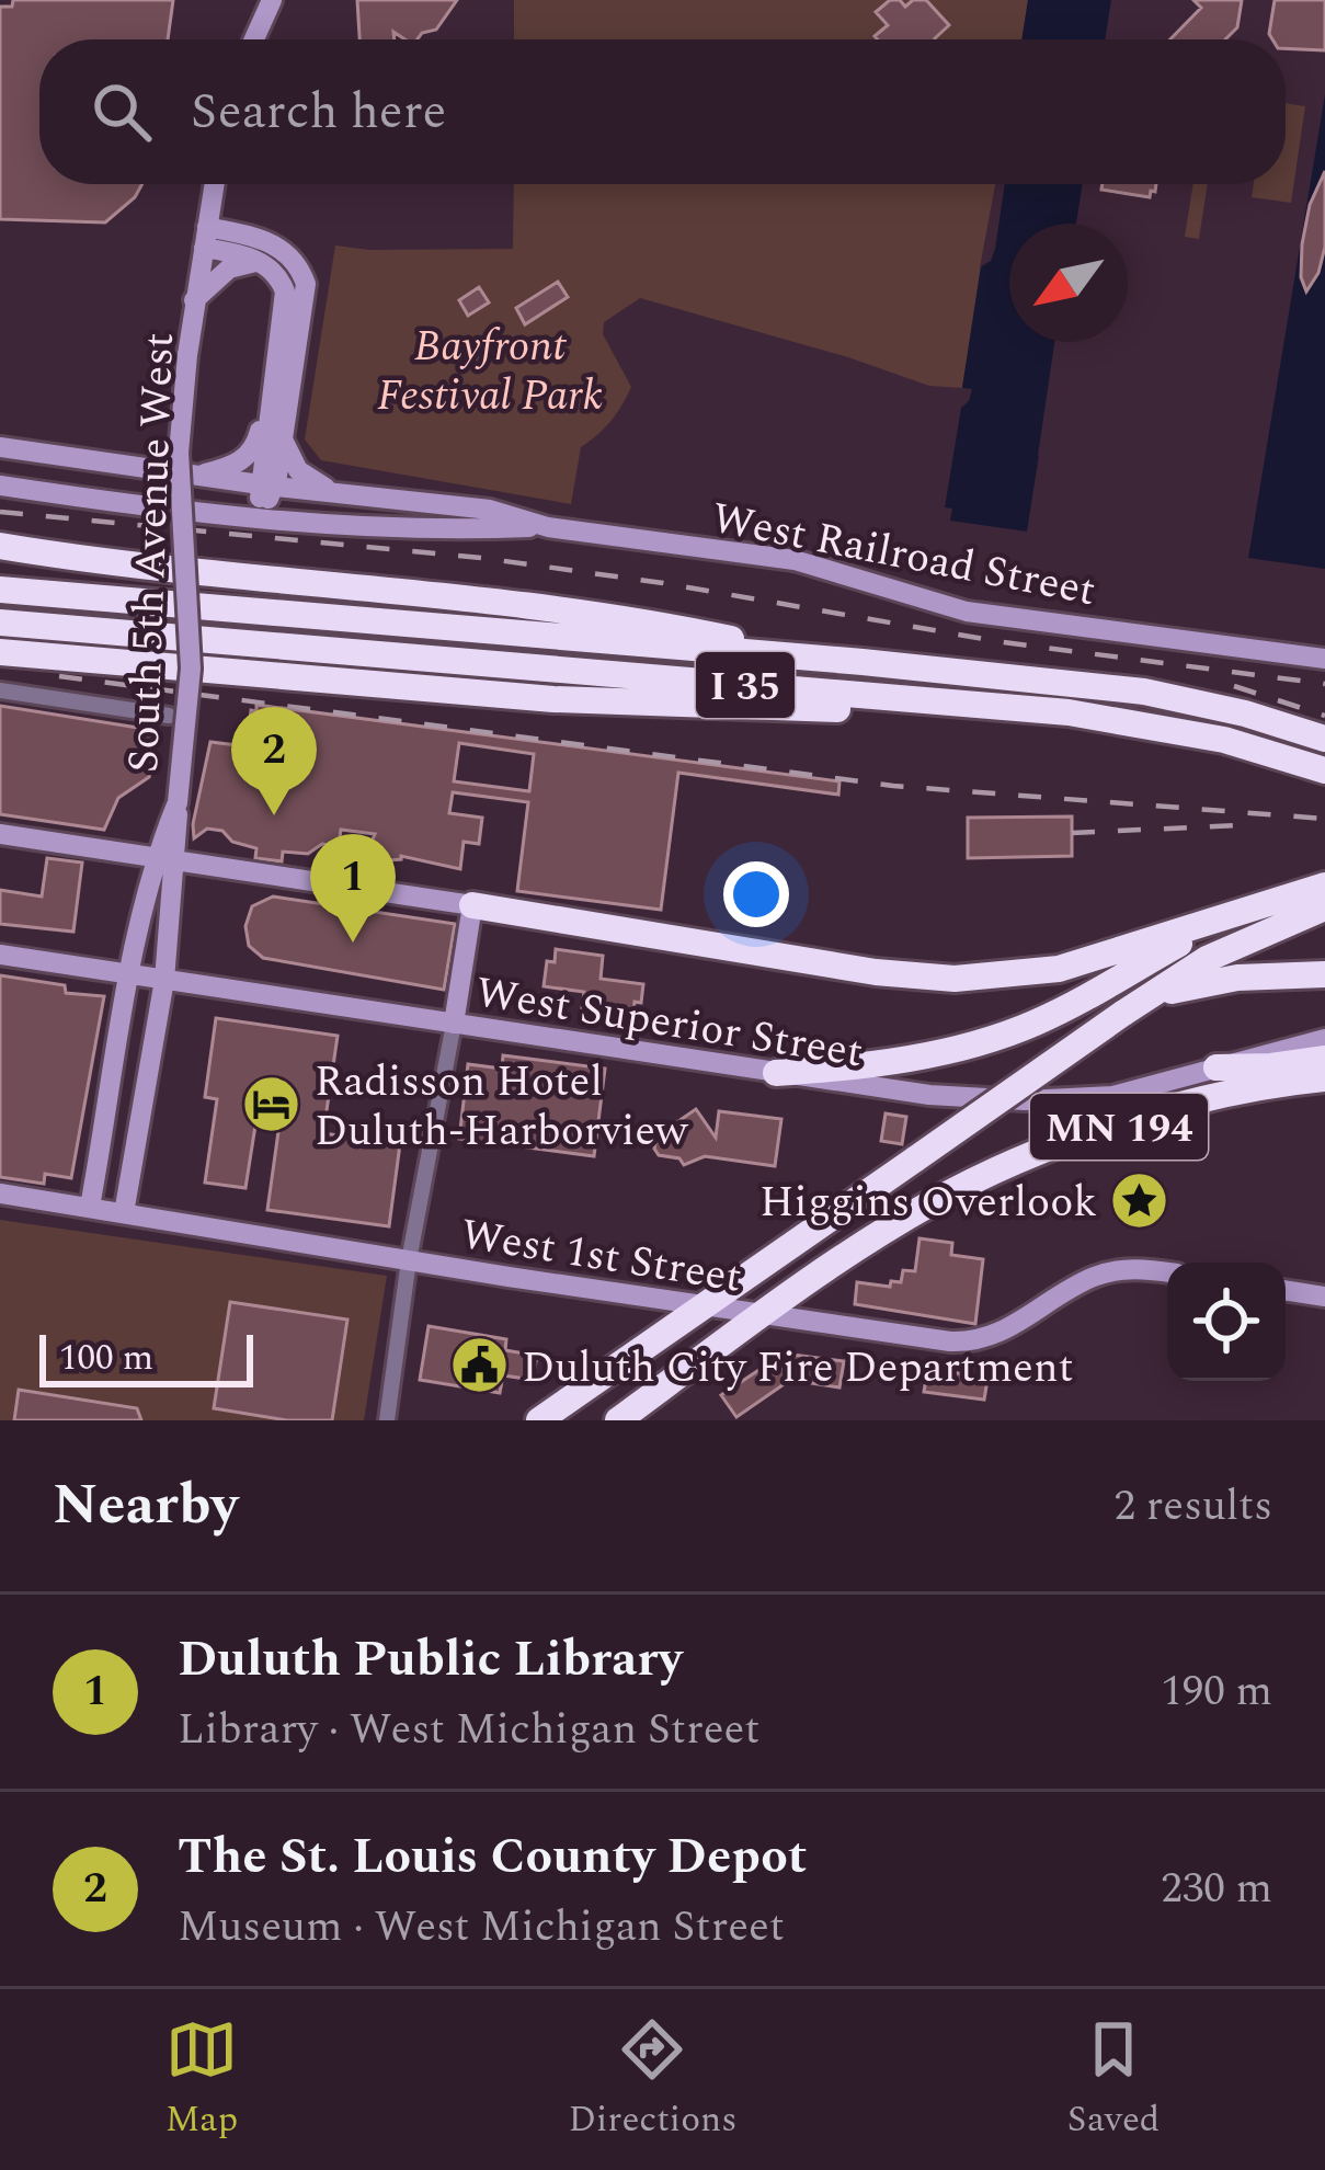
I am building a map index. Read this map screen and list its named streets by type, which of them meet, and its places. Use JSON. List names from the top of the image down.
{
  "streets": {
    "highway": ["I 35", "MN 194"],
    "street": [
      "South 5th Avenue West",
      "West Railroad Street",
      "West Superior Street",
      "West 1st Street"
    ]
  },
  "crossings": [
    ["South 5th Avenue West", "West Superior Street"],
    ["South 5th Avenue West", "West 1st Street"],
    ["West Superior Street", "MN 194"],
    ["MN 194", "West 1st Street"]
  ],
  "parks": ["Bayfront Festival Park"],
  "places": {
    "hotel": ["Radisson Hotel Duluth-Harborview"],
    "place": ["Higgins Overlook"],
    "public building": ["Duluth City Fire Department"]
  },
  "scale_bar": "100 m",
  "north": "bottom left",
  "page": {
    "search": "Search here",
    "pins": ["2", "1"],
    "scale": "100 m",
    "heading": ["Nearby", "2 results"],
    "list": [
      {
        "mark": "1",
        "name": "Duluth Public Library",
        "note": "Library · West Michigan Street",
        "value": "190 m"
      },
      {
        "mark": "2",
        "name": "The St. Louis County Depot",
        "note": "Museum · West Michigan Street",
        "value": "230 m"
      }
    ],
    "nav": ["Map", "Directions", "Saved"]
  }
}
